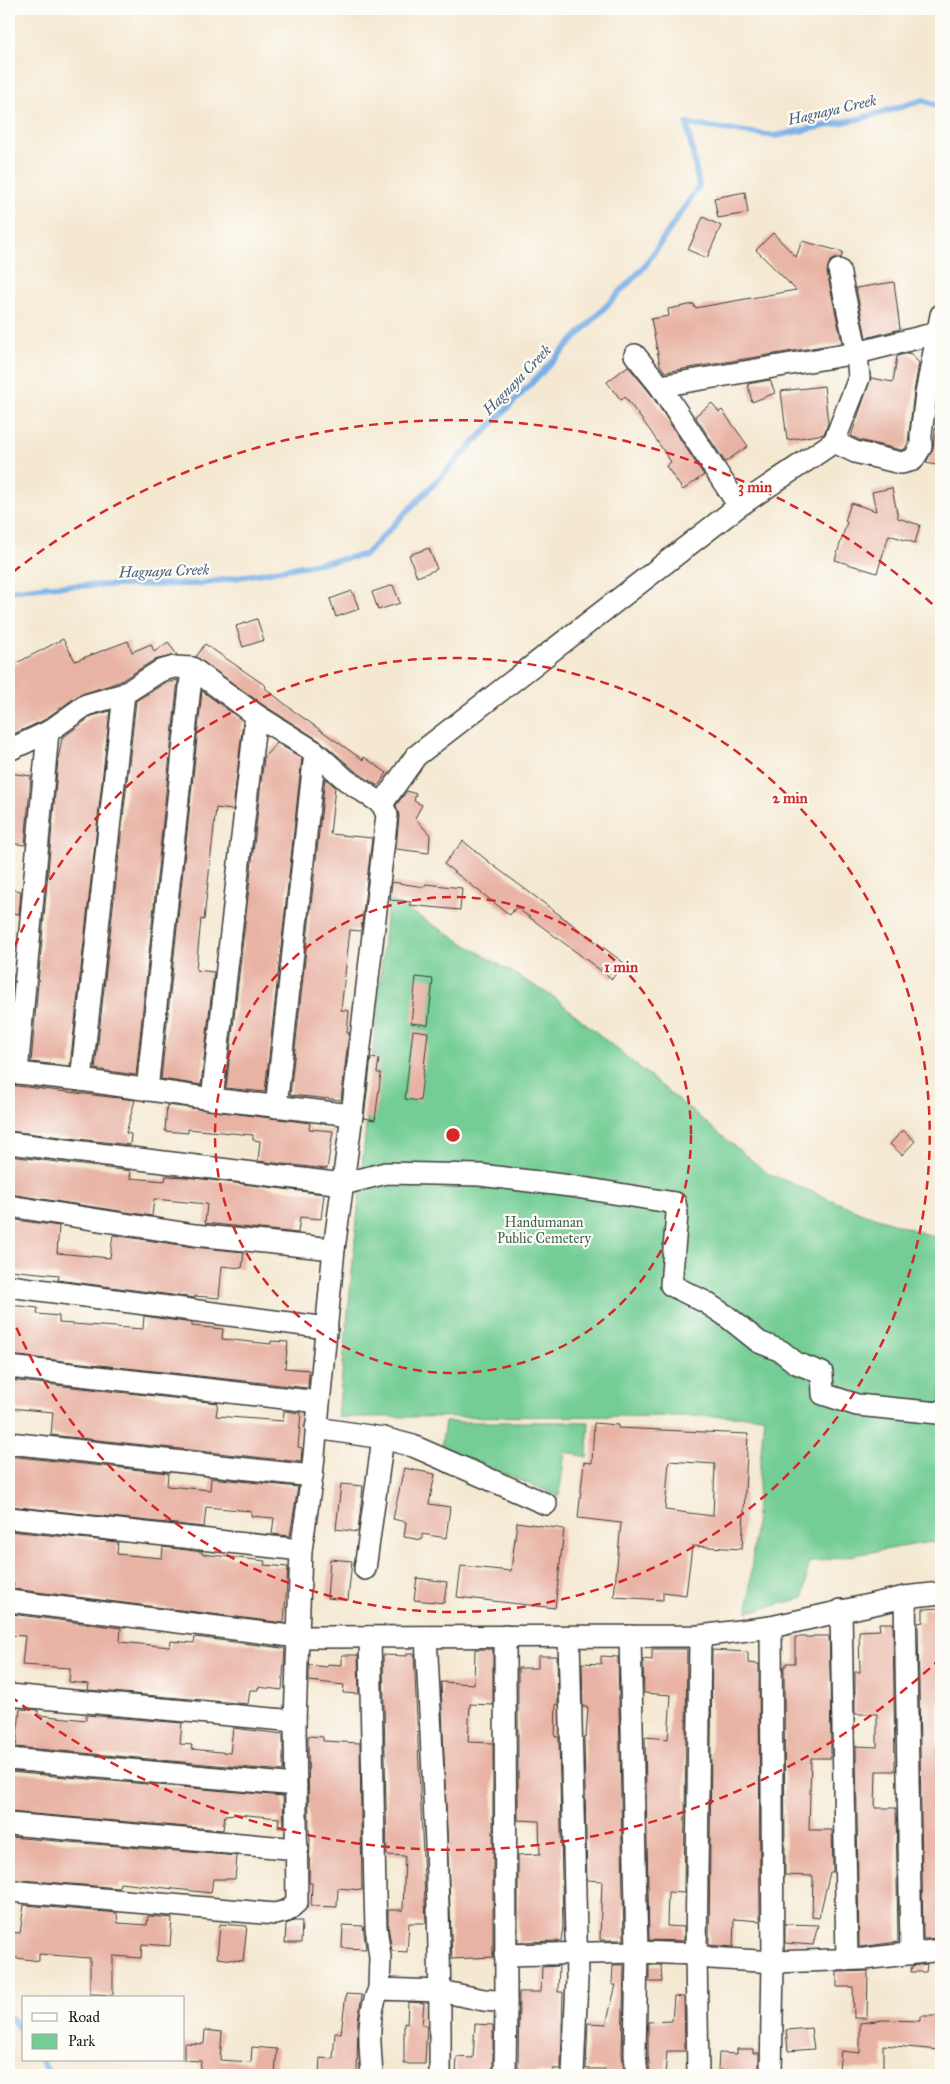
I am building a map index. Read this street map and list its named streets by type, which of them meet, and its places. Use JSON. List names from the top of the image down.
{
  "water": ["Hagnaya Creek"],
  "parks": ["Handumanan Public Cemetery"],
  "legend": ["Road", "Park"],
  "rings": ["3 min", "2 min", "1 min"]
}
